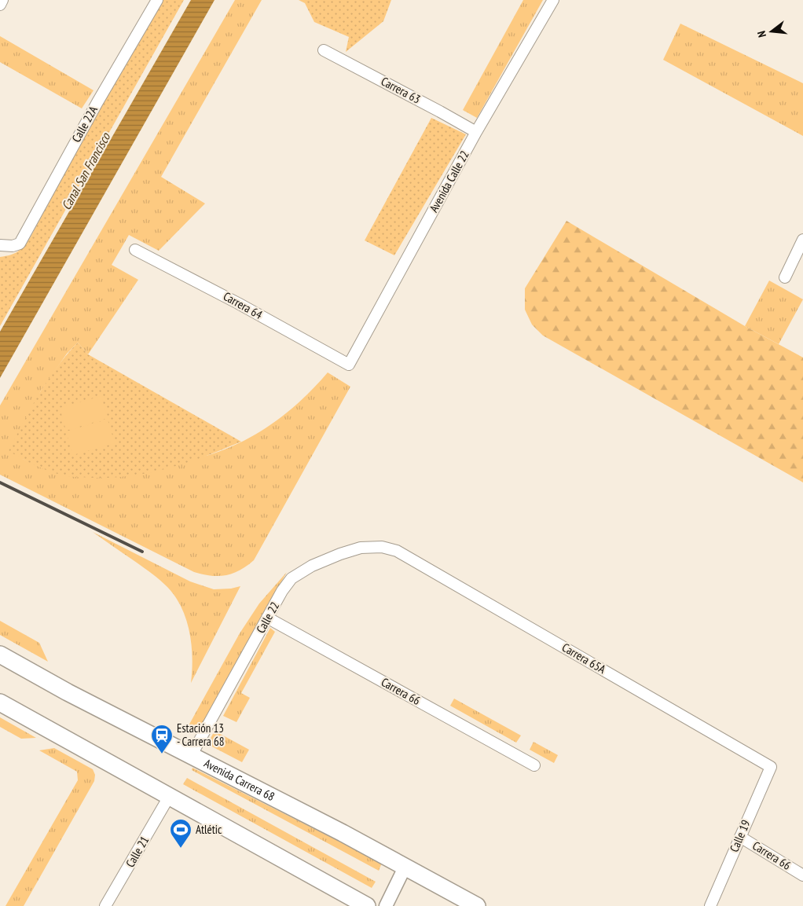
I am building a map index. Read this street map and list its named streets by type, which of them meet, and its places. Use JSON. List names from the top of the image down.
{
  "streets": {
    "main road": ["Avenida Carrera 68"],
    "street": [
      "Carrera 63",
      "Calle 22A",
      "Avenida Calle 22",
      "Carrera 64",
      "Calle 22",
      "Carrera 65A",
      "Carrera 66",
      "Calle 19",
      "Calle 21"
    ]
  },
  "crossings": [
    ["Carrera 63", "Avenida Calle 22"],
    ["Avenida Calle 22", "Carrera 64"],
    ["Calle 22", "Carrera 65A"],
    ["Calle 22", "Carrera 66"],
    ["Calle 22", "Avenida Carrera 68"],
    ["Carrera 65A", "Calle 19"],
    ["Carrera 66", "Calle 19"]
  ],
  "water": ["Canal San Francisco"],
  "places": {
    "station": ["Estación 13 - Carrera 68"],
    "sports": ["Atlétic"]
  },
  "north": "left"
}
